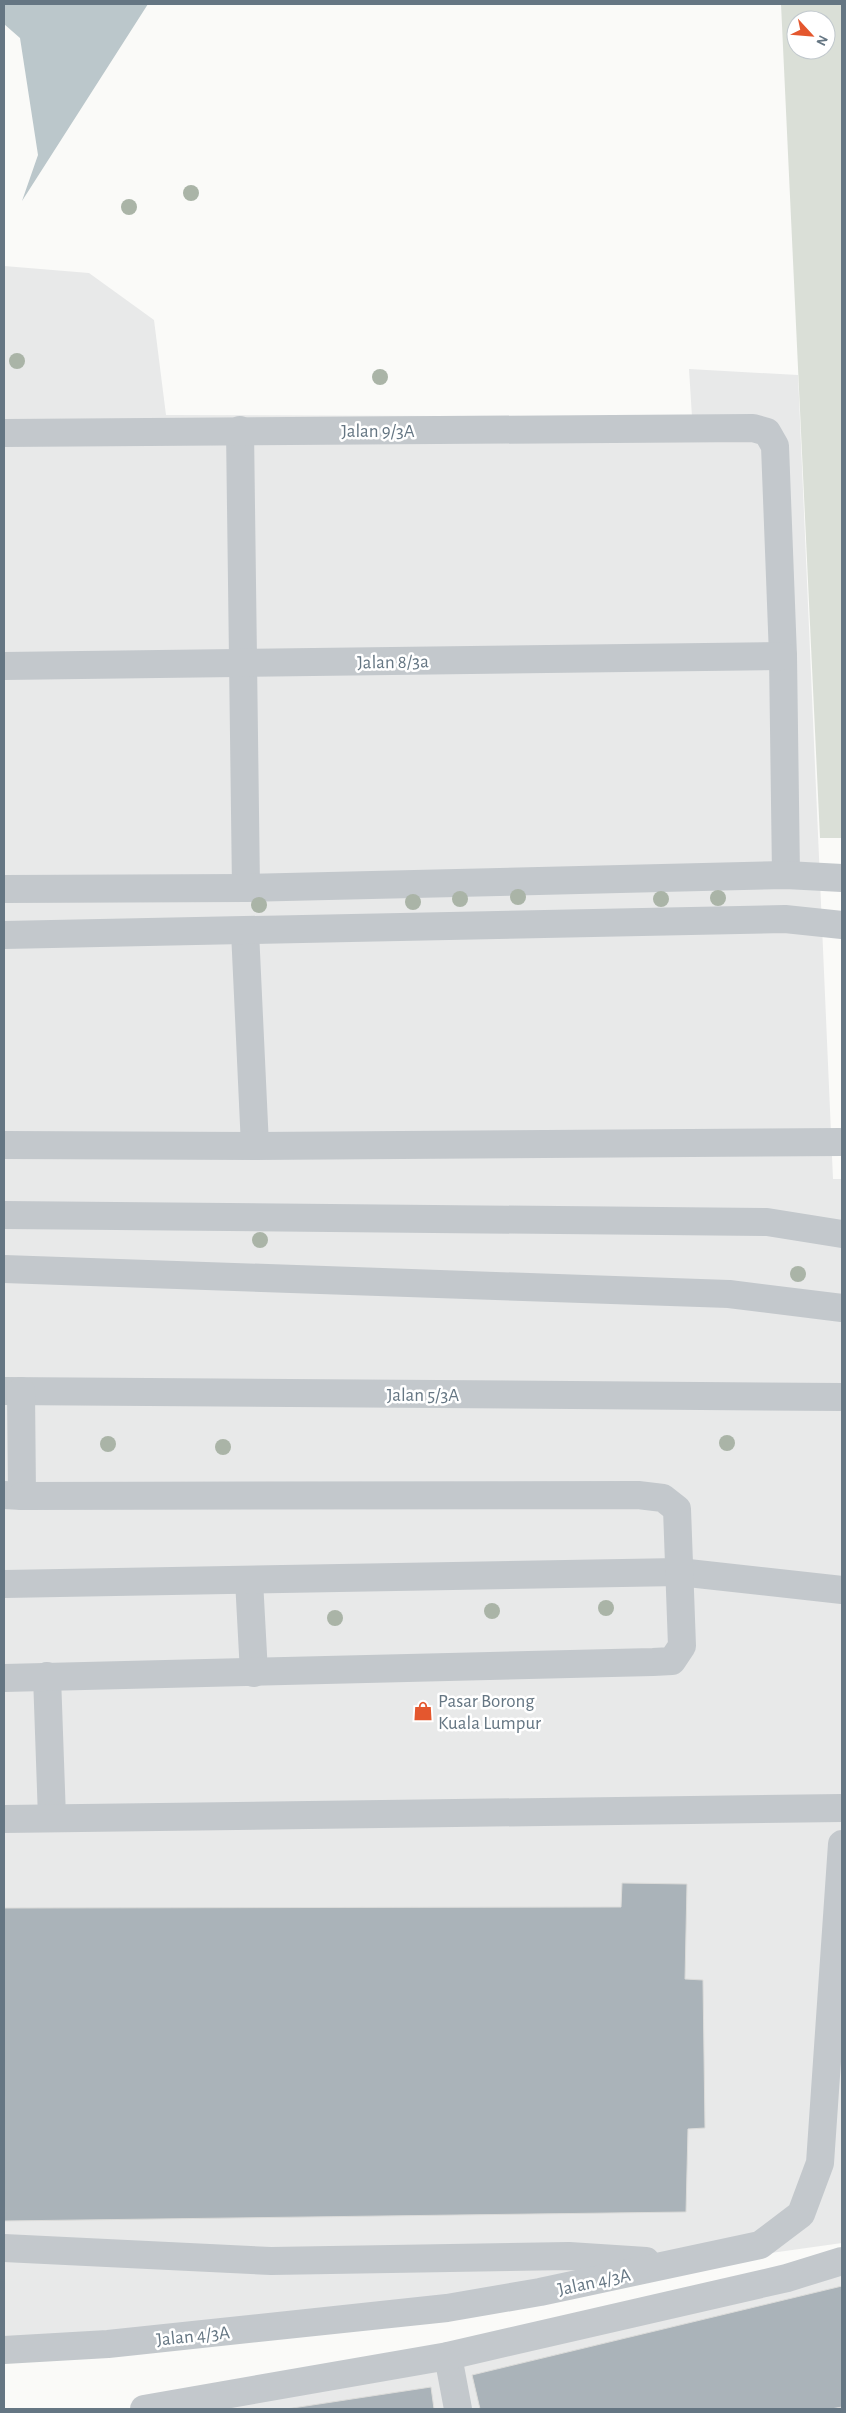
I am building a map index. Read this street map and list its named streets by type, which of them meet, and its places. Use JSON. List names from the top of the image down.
{
  "streets": {
    "street": [
      "Jalan 9/3A",
      "Jalan 8/3a",
      "Jalan 5/3A",
      "Jalan 4/3A"
    ]
  },
  "crossings": [
    ["Jalan 9/3A", "Jalan 8/3a"]
  ],
  "places": {
    "shop": ["Pasar Borong Kuala Lumpur"]
  },
  "north": "bottom right"
}
